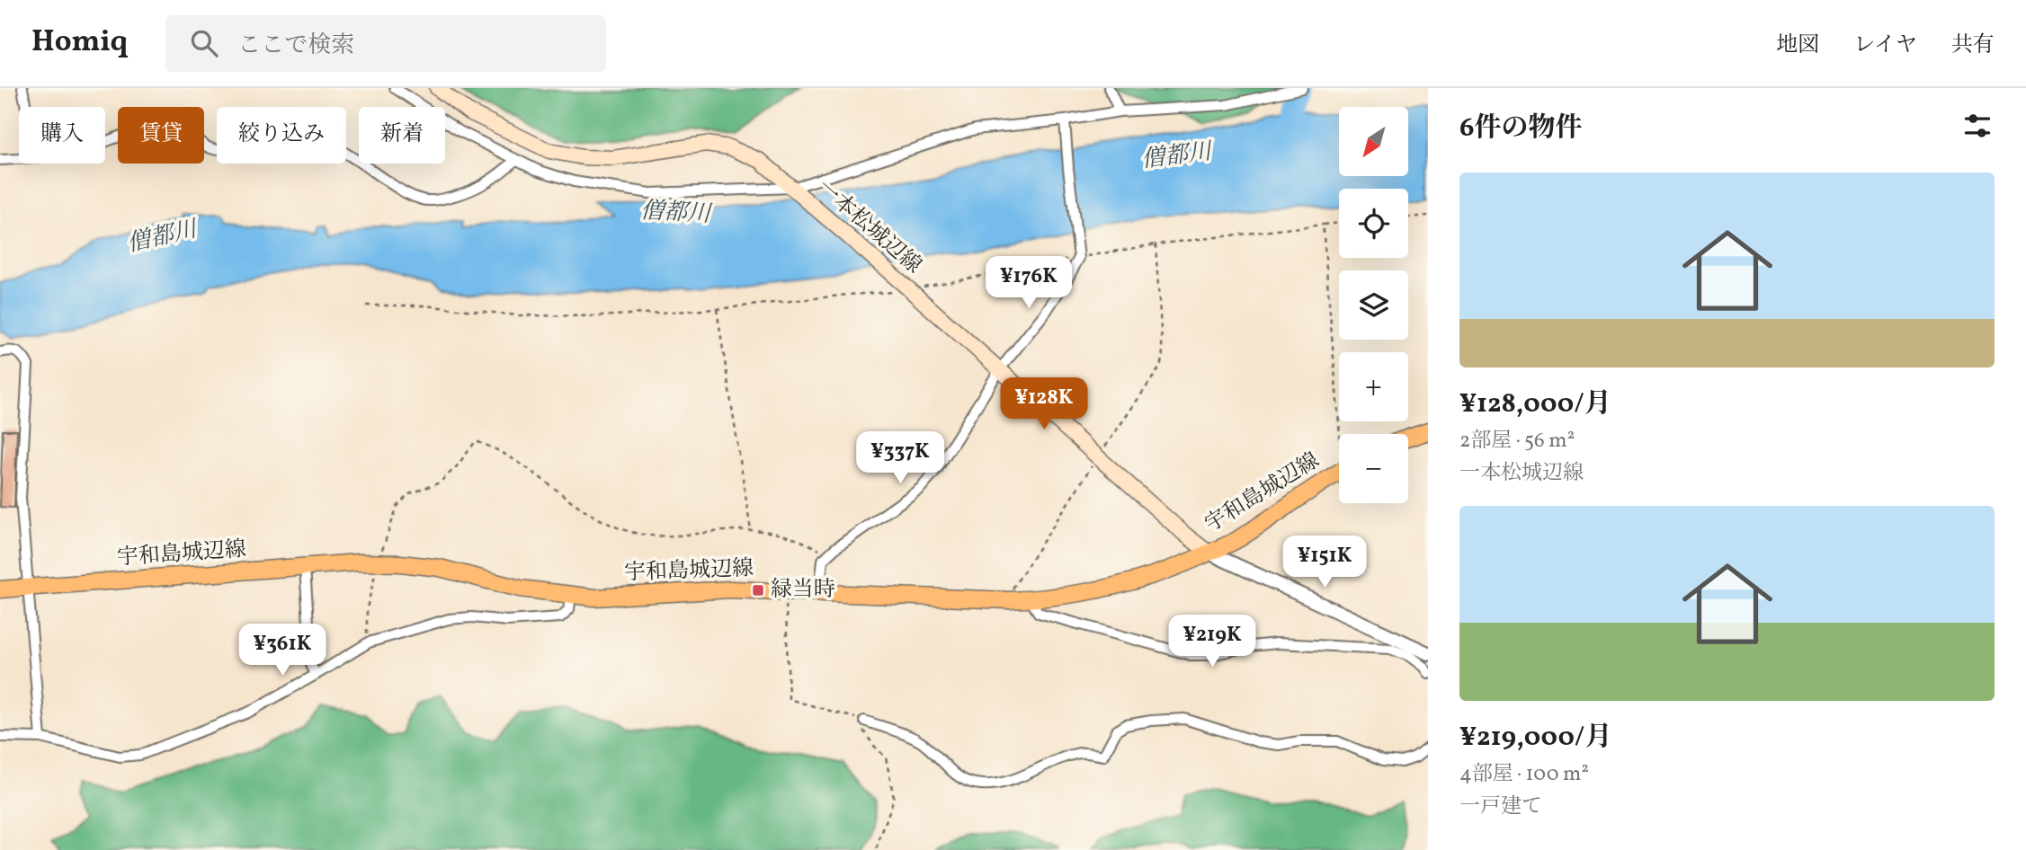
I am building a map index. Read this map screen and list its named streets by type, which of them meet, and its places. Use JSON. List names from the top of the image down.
{
  "streets": {
    "main road": ["一本松城辺線", "宇和島城辺線"]
  },
  "crossings": [
    ["一本松城辺線", "宇和島城辺線"]
  ],
  "water": ["僧都川"],
  "places": {
    "transit": ["緑当時"]
  },
  "north": "bottom left",
  "page": {
    "header": "Homiq",
    "search": "ここで検索",
    "nav": ["地図", "レイヤ", "共有"],
    "heading": "6件の物件",
    "map_buttons": ["+", "−"],
    "chip": [
      "購入",
      "賃貸",
      "絞り込み",
      "新着"
    ],
    "list": [
      {
        "name": "¥128,000/月",
        "note": "2部屋 · 56 m² · 一本松城辺線"
      },
      {
        "name": "¥219,000/月",
        "note": "4部屋 · 100 m² · 一戸建て"
      }
    ],
    "price": [
      "¥176K",
      "¥128K",
      "¥337K",
      "¥151K",
      "¥219K",
      "¥361K"
    ]
  }
}
